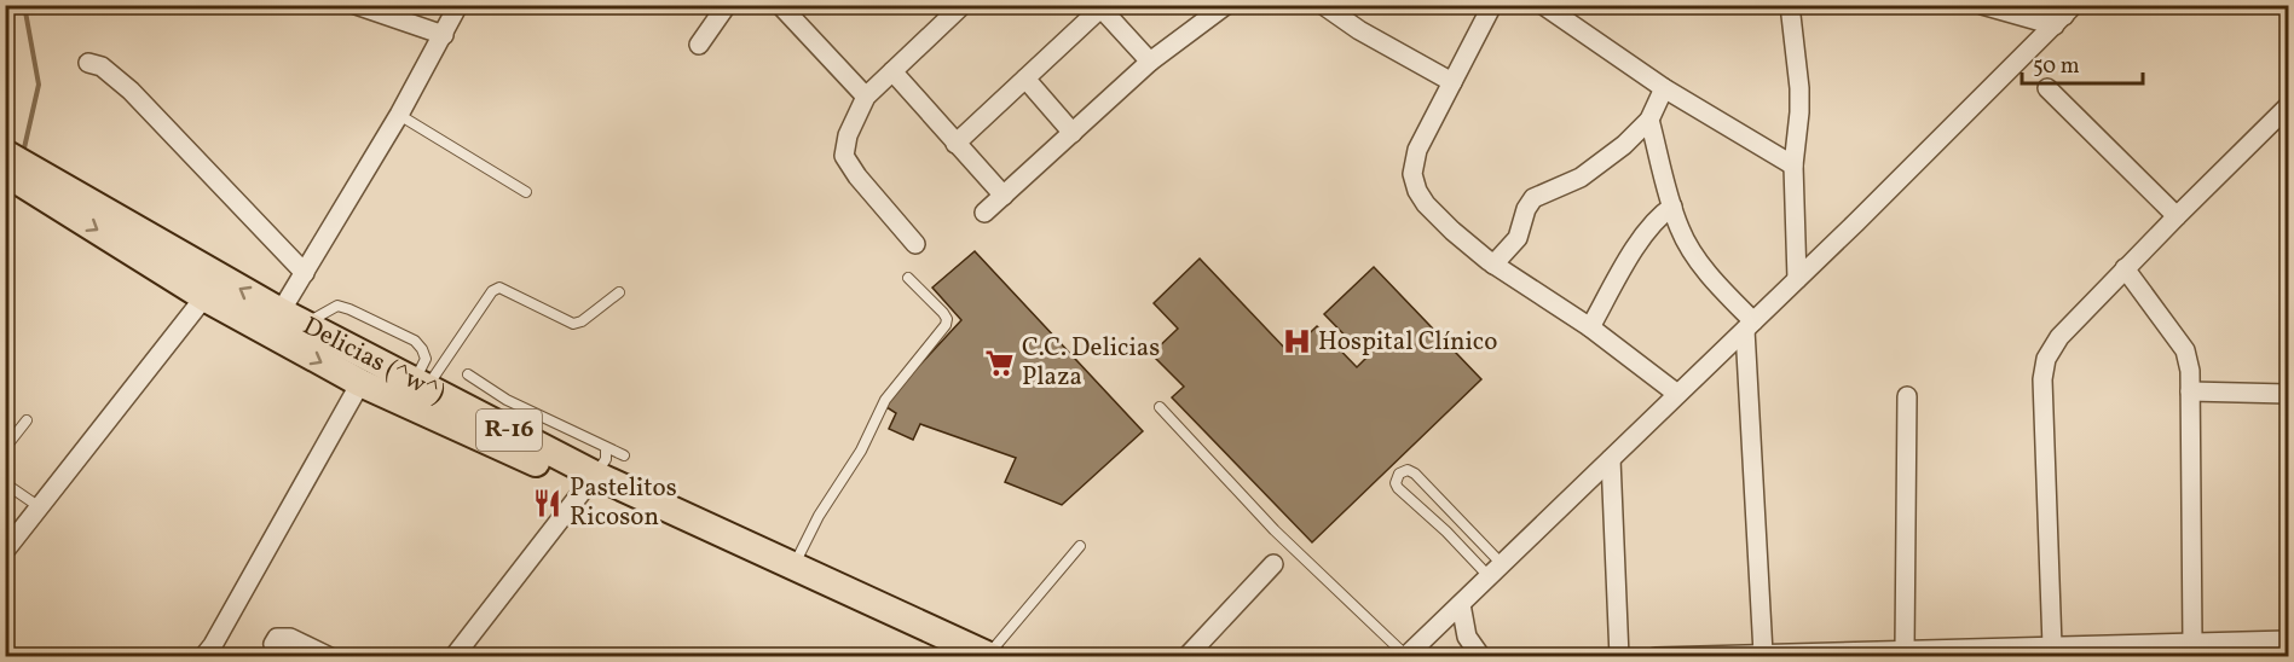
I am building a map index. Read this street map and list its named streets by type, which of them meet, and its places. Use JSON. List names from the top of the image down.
{
  "streets": {
    "main road": ["Delicias (^w^)", "R-16"]
  },
  "crossings": [
    ["Delicias (^w^)", "R-16"]
  ],
  "places": {
    "hospital": ["Hospital Clínico"],
    "supermarket": ["C.C. Delicias Plaza"],
    "restaurant": ["Pastelitos Ricoson"]
  },
  "scale_bar": "50 m"
}
